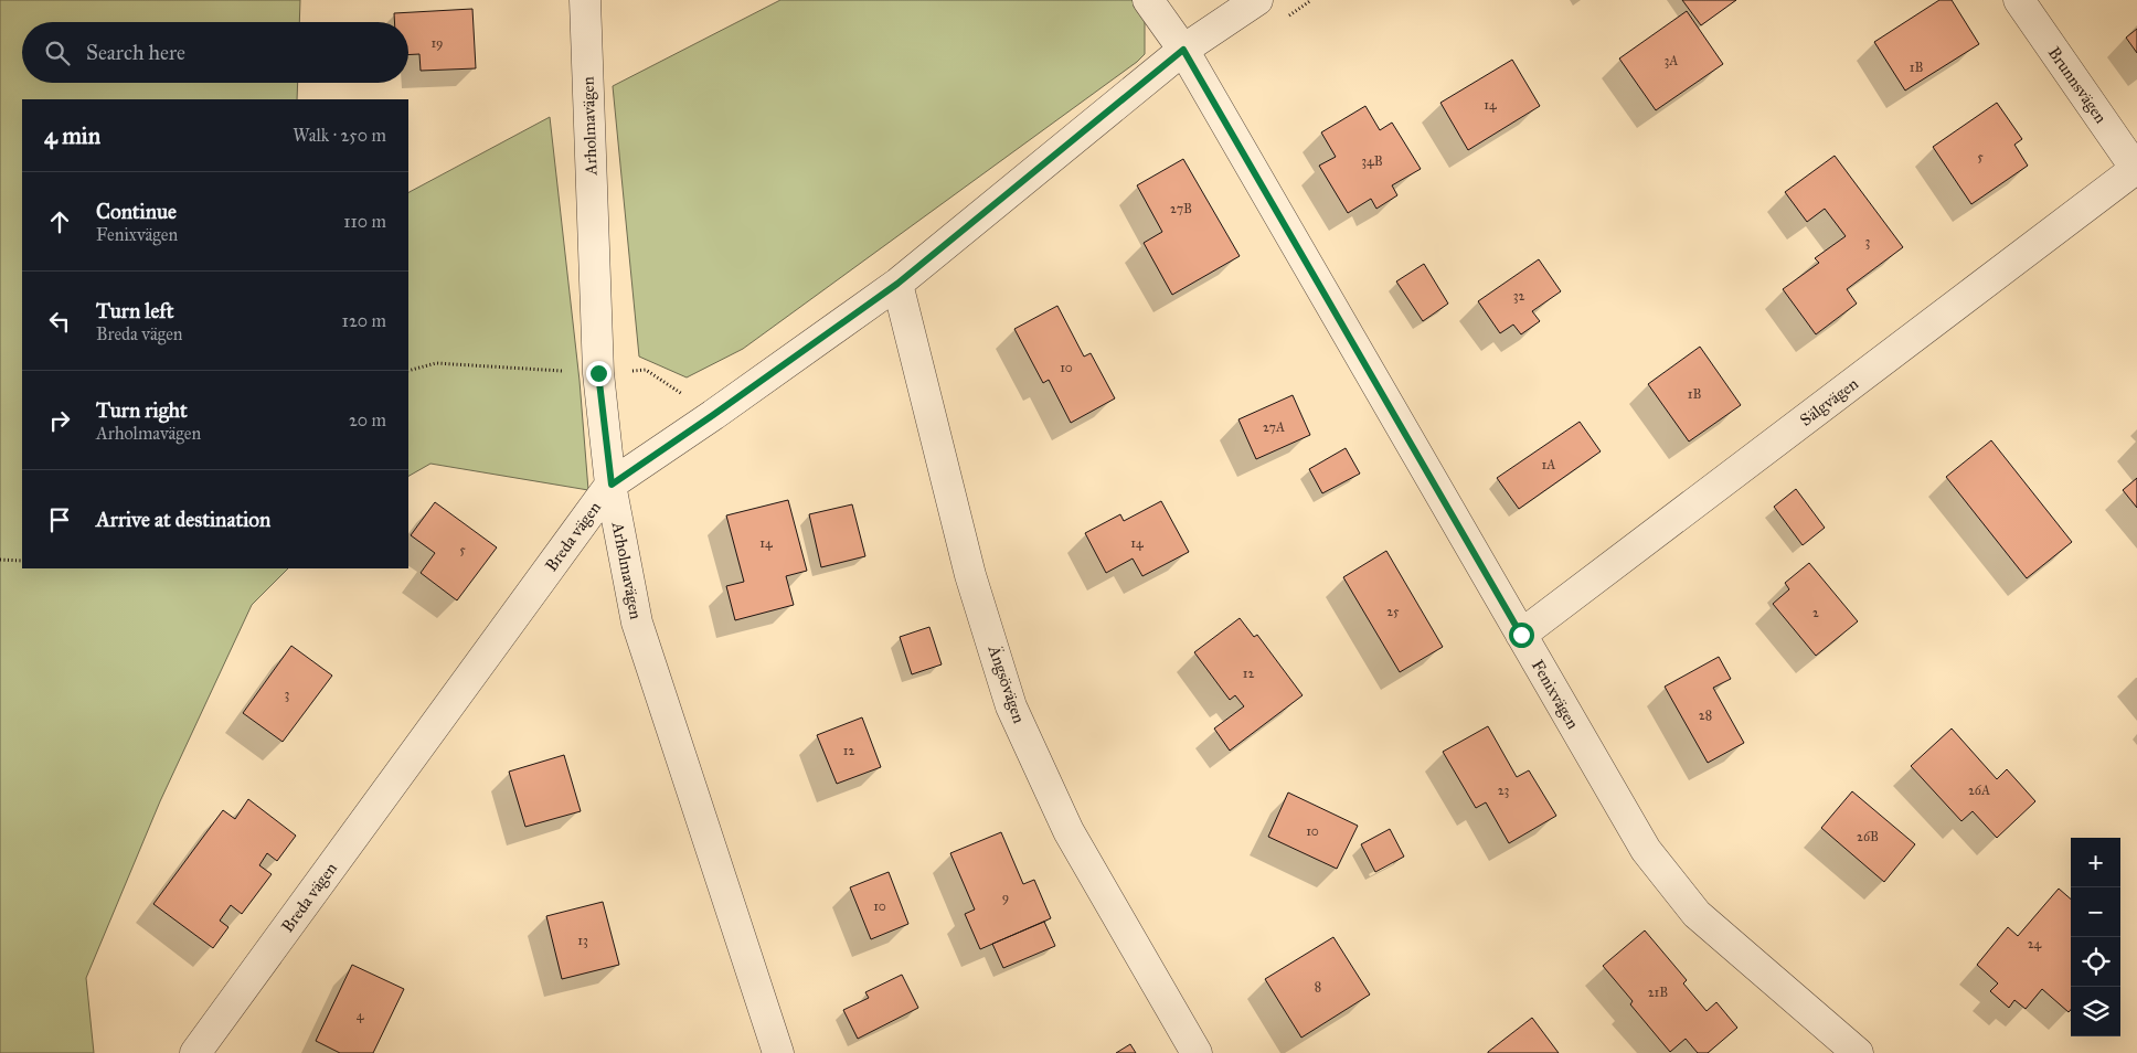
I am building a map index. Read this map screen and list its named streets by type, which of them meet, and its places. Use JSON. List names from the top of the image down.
{
  "streets": {
    "street": [
      "Brunnsvägen",
      "Arholmavägen",
      "Sälgvägen",
      "Breda vägen",
      "Ängsövägen",
      "Fenixvägen"
    ]
  },
  "crossings": [
    ["Brunnsvägen", "Sälgvägen"],
    ["Arholmavägen", "Breda vägen"],
    ["Sälgvägen", "Fenixvägen"],
    ["Breda vägen", "Ängsövägen"],
    ["Breda vägen", "Fenixvägen"]
  ],
  "house_numbers": [
    "19",
    "3A",
    "1B",
    "14",
    "5",
    "34B",
    "27B",
    "3",
    "32",
    "10",
    "1B",
    "27A",
    "1A",
    "14",
    "14",
    "5",
    "25",
    "2",
    "12",
    "3",
    "28",
    "12",
    "23",
    "26A",
    "10",
    "26B",
    "9",
    "10",
    "13",
    "24",
    "8",
    "21B",
    "4"
  ],
  "page": {
    "search": "Search here",
    "heading": ["4 min", "Walk · 250 m"],
    "list": [
      ["Continue", "Fenixvägen", "110 m"],
      ["Turn left", "Breda vägen", "120 m"],
      ["Turn right", "Arholmavägen", "20 m"],
      "Arrive at destination"
    ],
    "map_buttons": ["+", "−"]
  }
}
